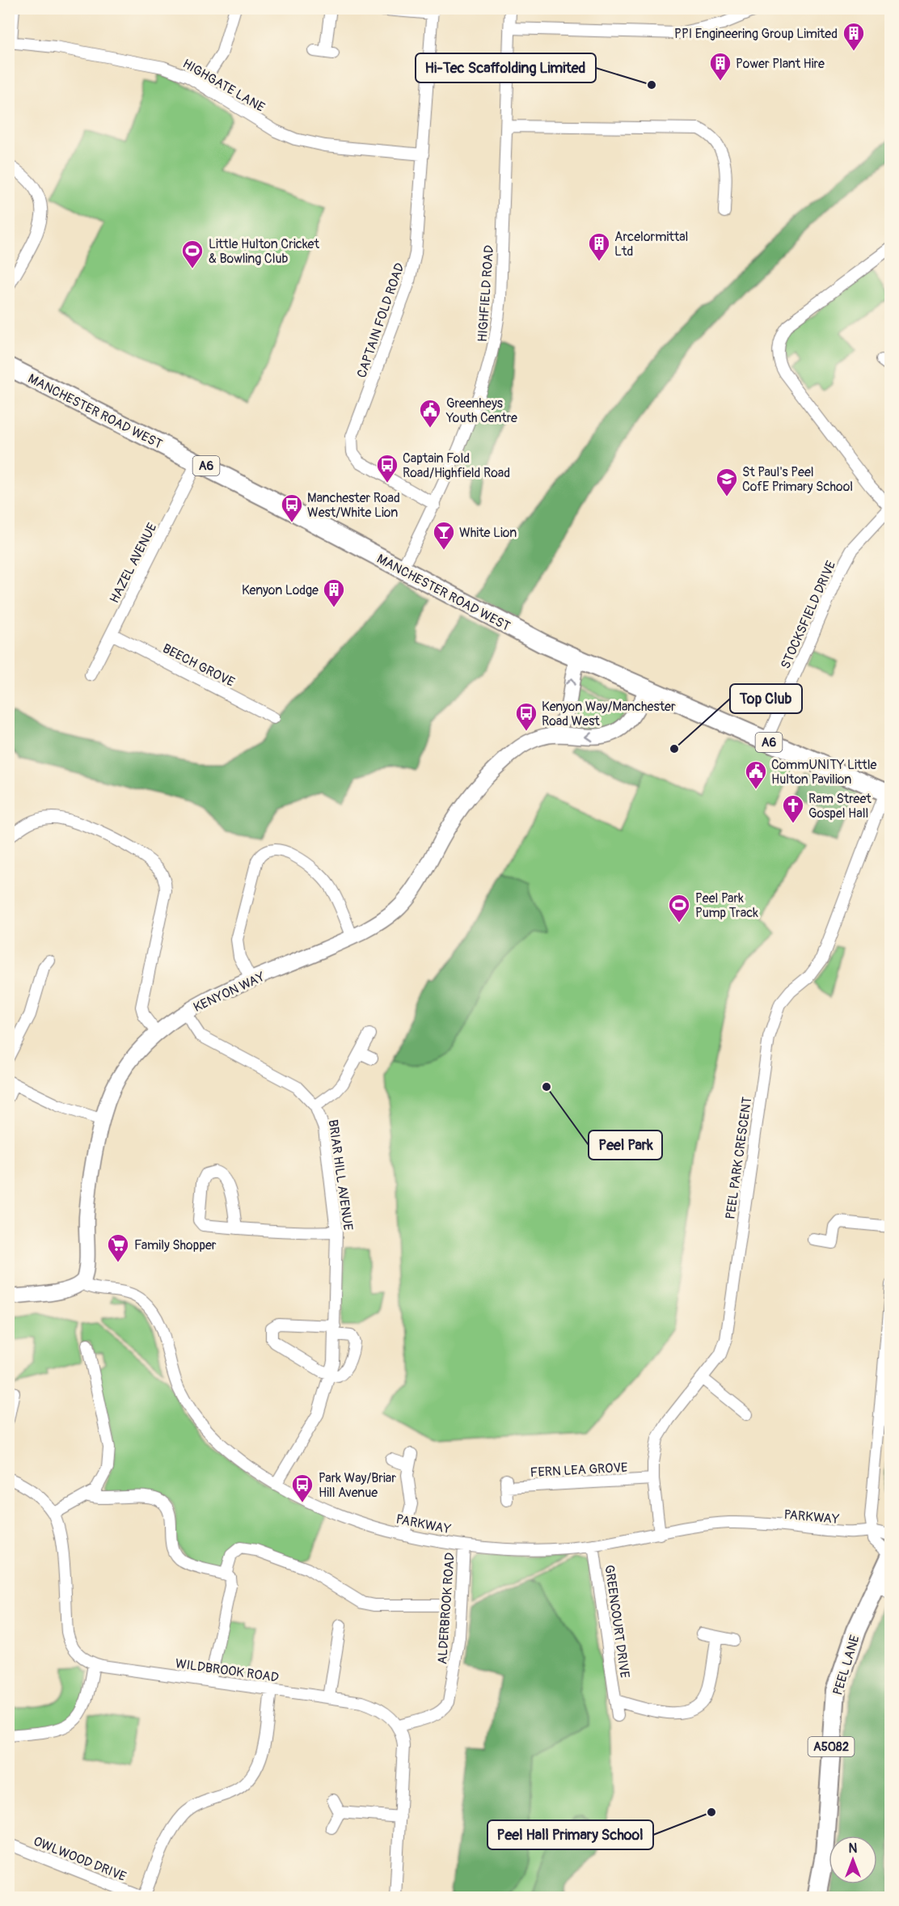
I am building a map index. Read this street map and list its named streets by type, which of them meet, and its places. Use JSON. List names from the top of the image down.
{
  "streets": {
    "main road": [
      "MANCHESTER ROAD WEST",
      "A6",
      "PEEL LANE",
      "A5082"
    ],
    "street": [
      "HIGHGATE LANE",
      "HIGHFIELD ROAD",
      "CAPTAIN FOLD ROAD",
      "HAZEL AVENUE",
      "STOCKSFIELD DRIVE",
      "BEECH GROVE",
      "KENYON WAY",
      "PEEL PARK CRESCENT",
      "BRIAR HILL AVENUE",
      "FERN LEA GROVE",
      "PARKWAY",
      "ALDERBROOK ROAD",
      "GREENCOURT DRIVE",
      "WILDBROOK ROAD",
      "OWLWOOD DRIVE"
    ]
  },
  "crossings": [
    ["HIGHGATE LANE", "CAPTAIN FOLD ROAD"],
    ["HIGHFIELD ROAD", "CAPTAIN FOLD ROAD"],
    ["HIGHFIELD ROAD", "MANCHESTER ROAD WEST"],
    ["MANCHESTER ROAD WEST", "HAZEL AVENUE"],
    ["MANCHESTER ROAD WEST", "STOCKSFIELD DRIVE"],
    ["MANCHESTER ROAD WEST", "KENYON WAY"],
    ["MANCHESTER ROAD WEST", "PEEL PARK CRESCENT"],
    ["HAZEL AVENUE", "BEECH GROVE"],
    ["KENYON WAY", "BRIAR HILL AVENUE"],
    ["KENYON WAY", "PARKWAY"],
    ["PEEL PARK CRESCENT", "FERN LEA GROVE"],
    ["PEEL PARK CRESCENT", "PARKWAY"],
    ["BRIAR HILL AVENUE", "PARKWAY"],
    ["PARKWAY", "ALDERBROOK ROAD"],
    ["PARKWAY", "GREENCOURT DRIVE"],
    ["PARKWAY", "PEEL LANE"],
    ["ALDERBROOK ROAD", "WILDBROOK ROAD"]
  ],
  "places": {
    "building": [
      "PPI Engineering Group Limited",
      "Power Plant Hire",
      "Arcelormittal Ltd",
      "Kenyon Lodge"
    ],
    "other": [
      "Hi-Tec Scaffolding Limited",
      "Top Club",
      "Peel Park",
      "Peel Hall Primary School"
    ],
    "sports": ["Little Hulton Cricket & Bowling Club", "Peel Park Pump Track"],
    "public building": ["Greenheys Youth Centre", "CommUNITY Little Hulton Pavilion"],
    "bus stop": [
      "Captain Fold Road/Highfield Road",
      "Manchester Road West/White Lion",
      "Kenyon Way/Manchester Road West",
      "Park Way/Briar Hill Avenue"
    ],
    "school or university": ["St Paul's Peel CofE Primary School"],
    "bar": ["White Lion"],
    "church": ["Ram Street Gospel Hall"],
    "supermarket": ["Family Shopper"]
  },
  "north": "top"
}
